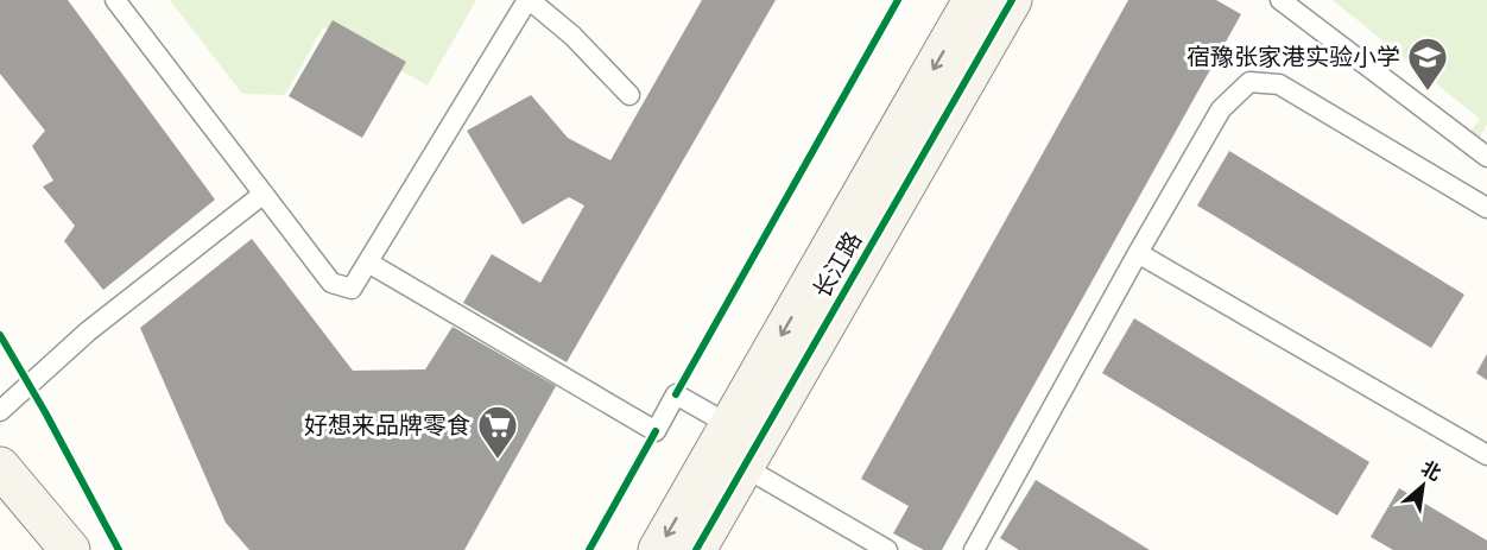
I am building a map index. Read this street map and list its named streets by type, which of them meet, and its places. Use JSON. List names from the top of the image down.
{
  "streets": {
    "street": ["长江路"]
  },
  "places": {
    "school or university": ["宿豫张家港实验小学"],
    "supermarket": ["好想来品牌零食"]
  },
  "north": "top right"
}
